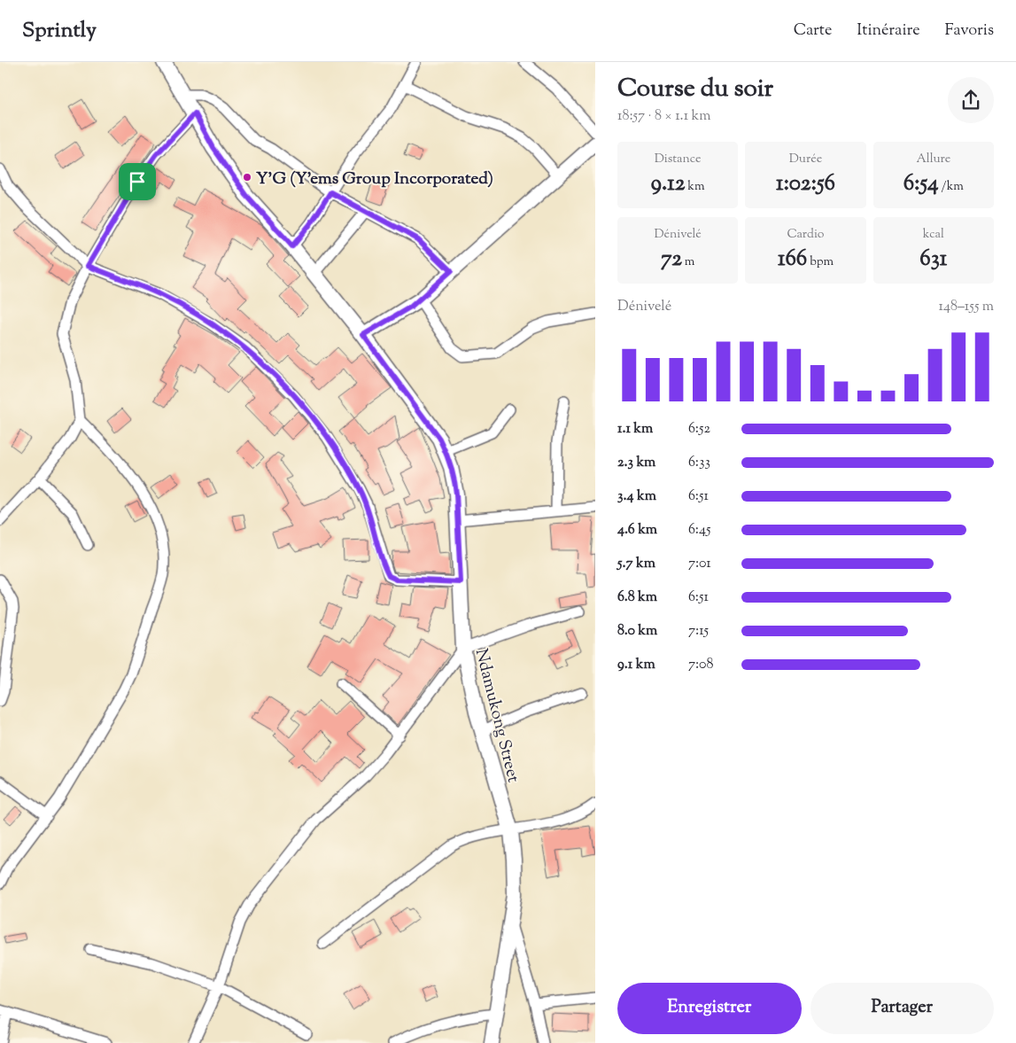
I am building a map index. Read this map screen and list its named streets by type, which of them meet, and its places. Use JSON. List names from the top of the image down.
{
  "streets": {
    "main road": ["Ndamukong Street"]
  },
  "places": ["Y'G (Y'ems Group Incorporated)"],
  "page": {
    "header": "Sprintly",
    "nav": ["Carte", "Itinéraire", "Favoris"],
    "heading": ["Course du soir", "18:57 · 8 × 1.1 km"],
    "stats": [
      ["Distance", "9.12 km"],
      ["Durée", "1:02:56"],
      ["Allure", "6:54 /km"],
      ["Dénivelé", "72 m"],
      ["Cardio", "166 bpm"],
      ["kcal", "631"]
    ],
    "chart": ["Dénivelé", "148–155 m"],
    "list": [
      {
        "name": "1.1 km",
        "note": "6:52"
      },
      {
        "name": "2.3 km",
        "note": "6:33"
      },
      {
        "name": "3.4 km",
        "note": "6:51"
      },
      {
        "name": "4.6 km",
        "note": "6:45"
      },
      {
        "name": "5.7 km",
        "note": "7:01"
      },
      {
        "name": "6.8 km",
        "note": "6:51"
      },
      {
        "name": "8.0 km",
        "note": "7:15"
      },
      {
        "name": "9.1 km",
        "note": "7:08"
      }
    ],
    "buttons": ["Enregistrer", "Partager"]
  }
}
